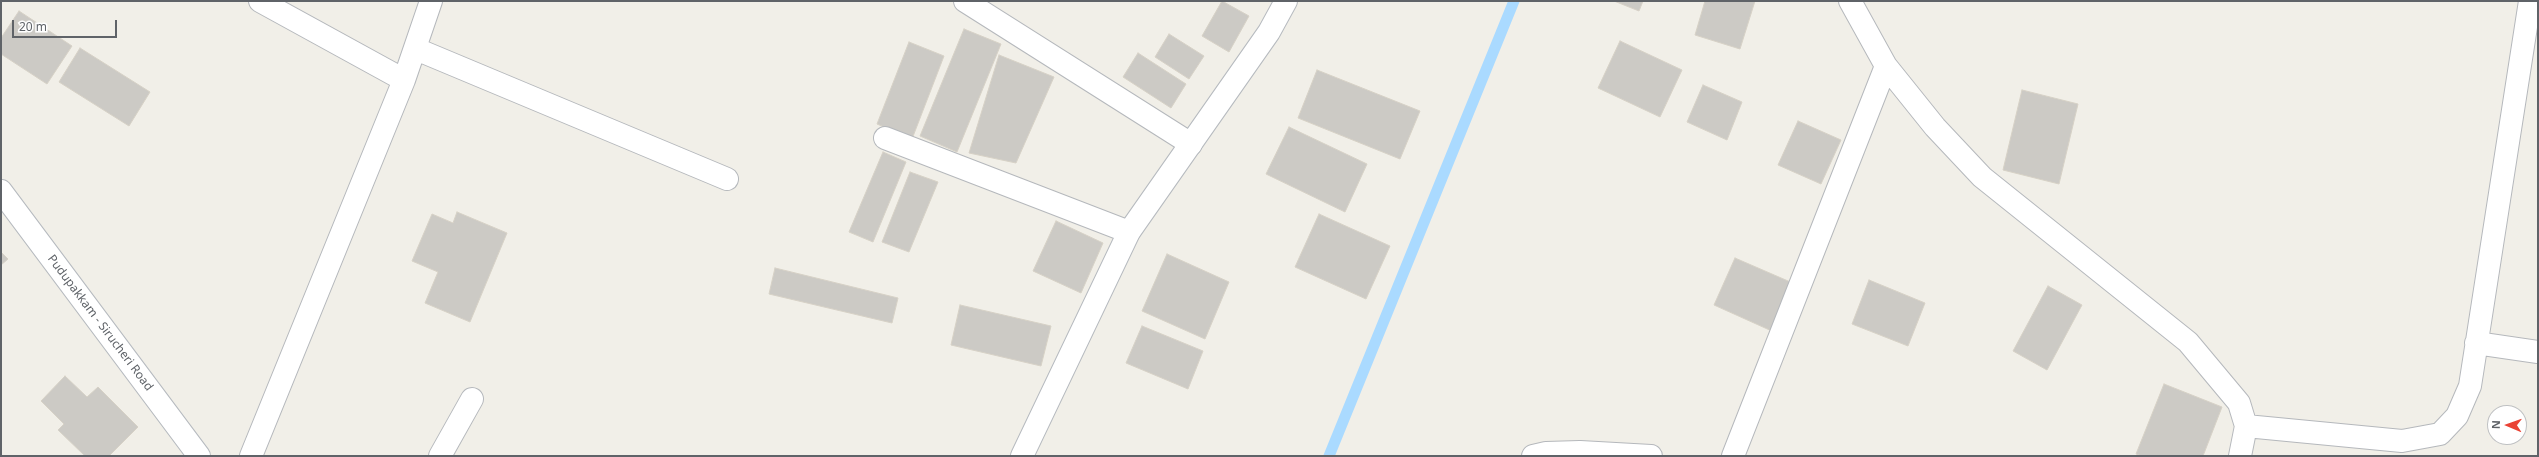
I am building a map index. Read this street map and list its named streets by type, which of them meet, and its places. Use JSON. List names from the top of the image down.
{
  "streets": {
    "street": ["Pudupakkam - Sirucheri Road"]
  },
  "scale_bar": "20 m",
  "north": "left"
}
